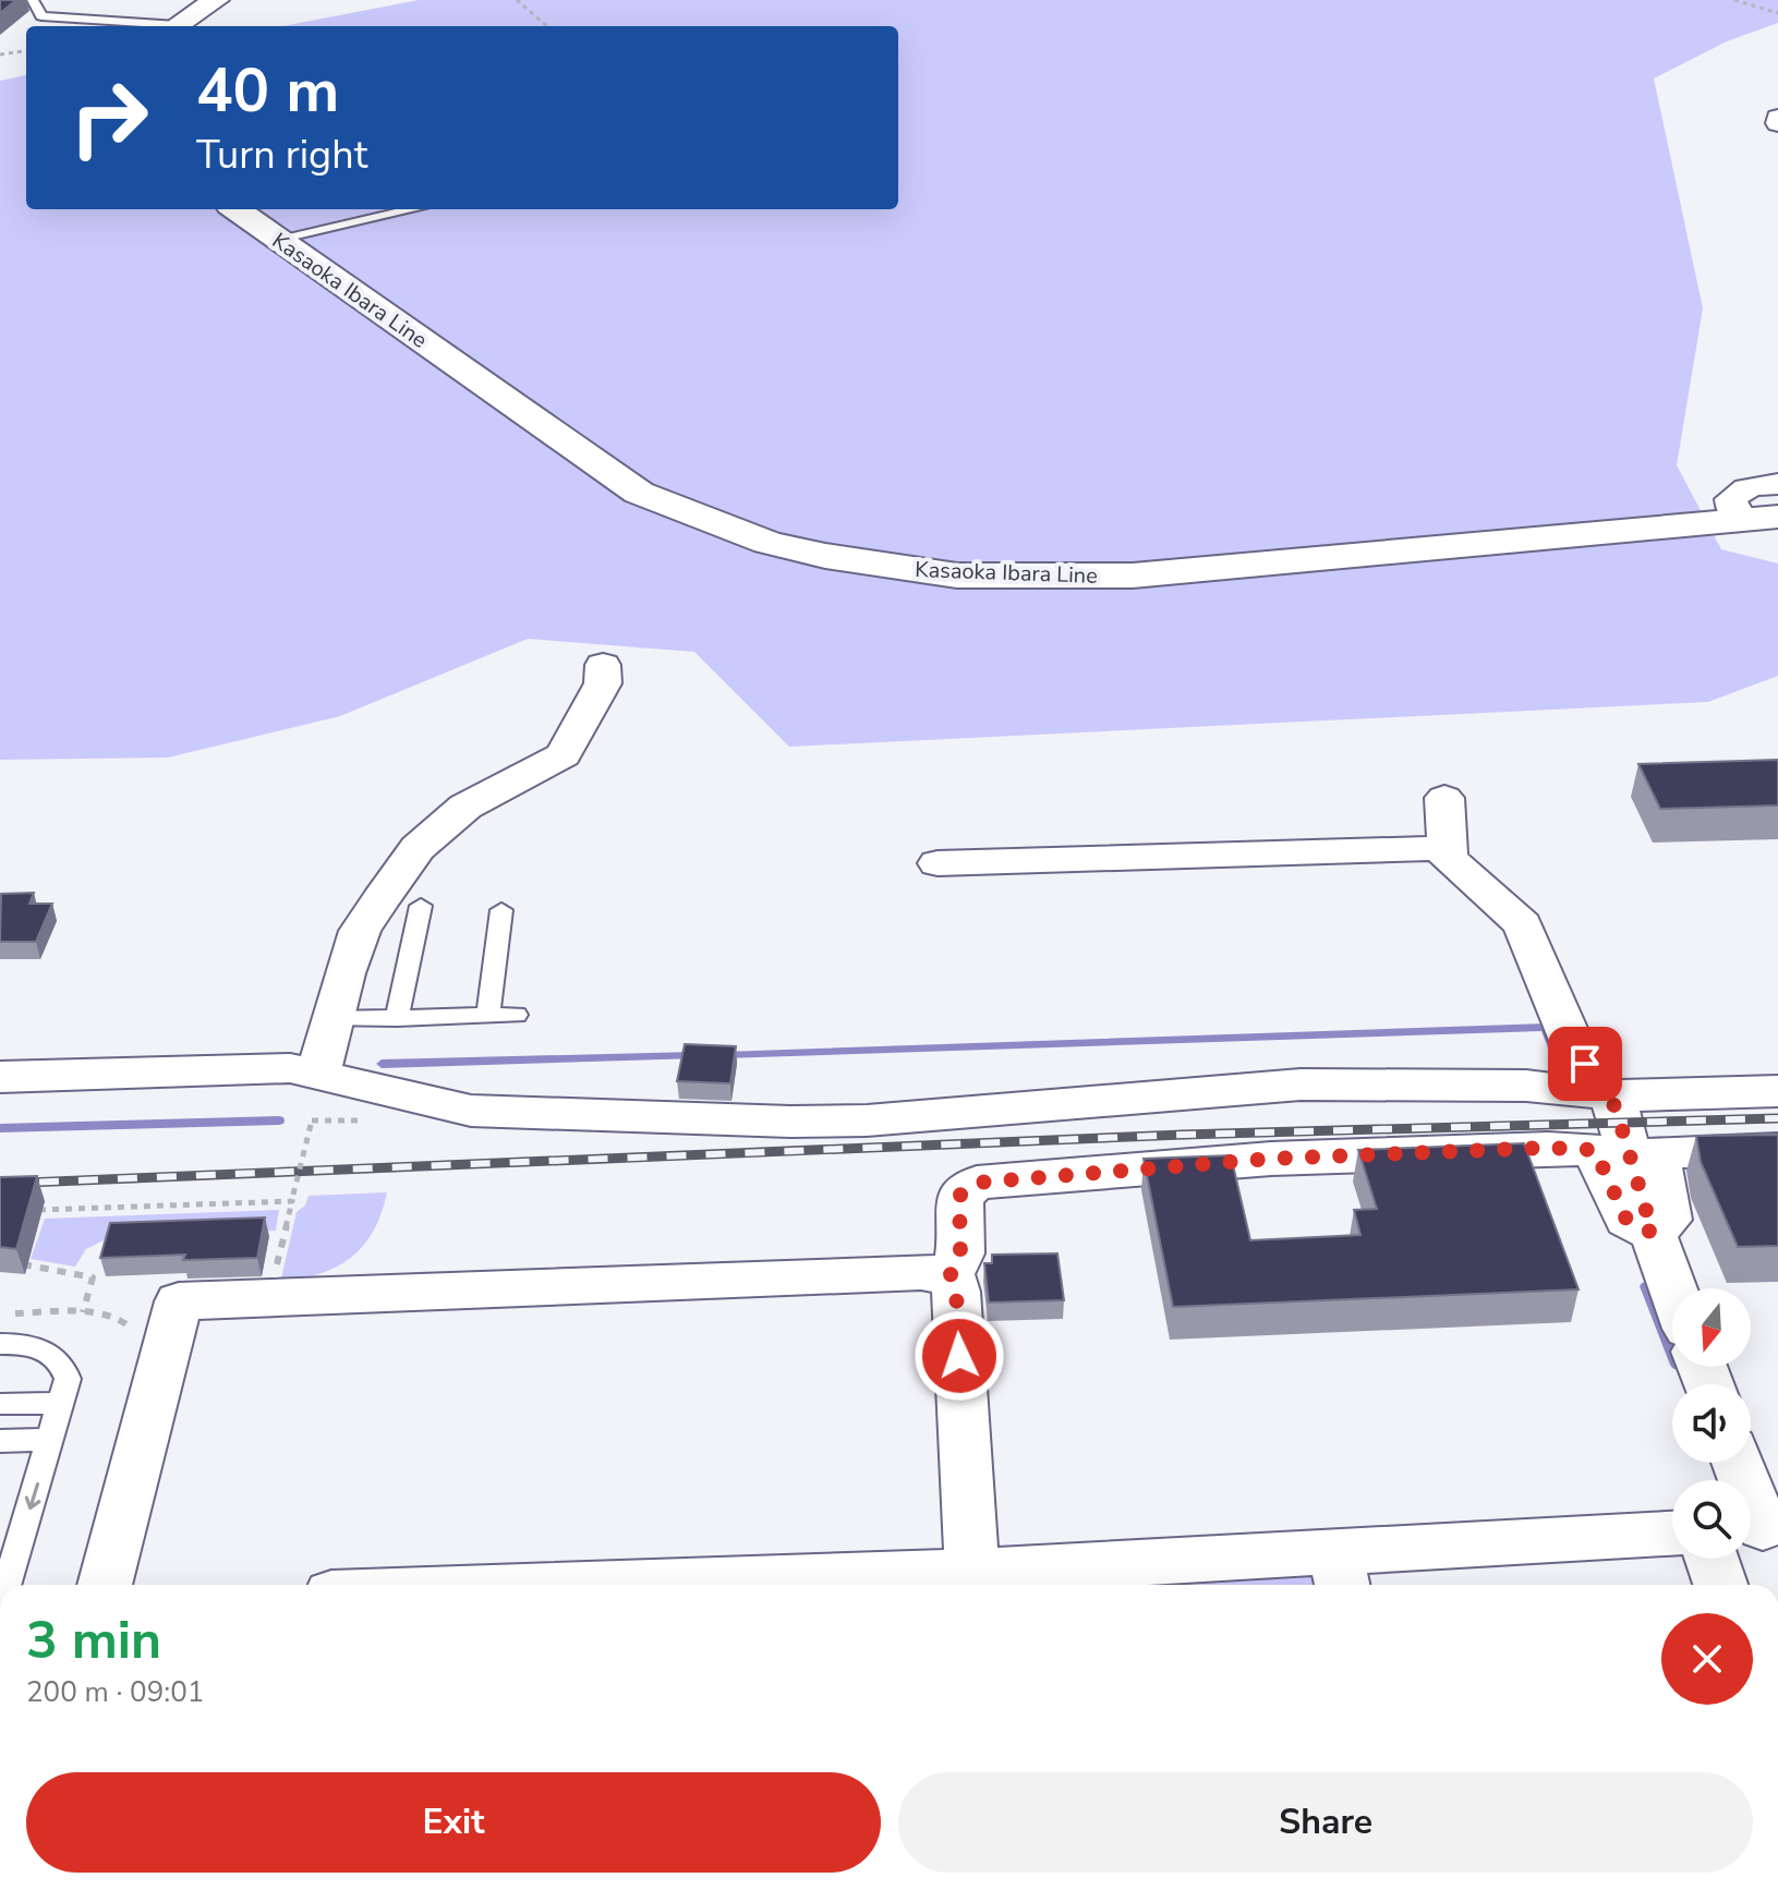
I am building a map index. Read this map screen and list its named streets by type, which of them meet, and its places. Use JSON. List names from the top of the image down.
{
  "streets": {
    "main road": ["Kasaoka Ibara Line"]
  },
  "north": "bottom",
  "page": {
    "turn": ["40 m", "Turn right"],
    "heading": ["3 min", "200 m · 09:01"],
    "buttons": ["Exit", "Share"]
  }
}
